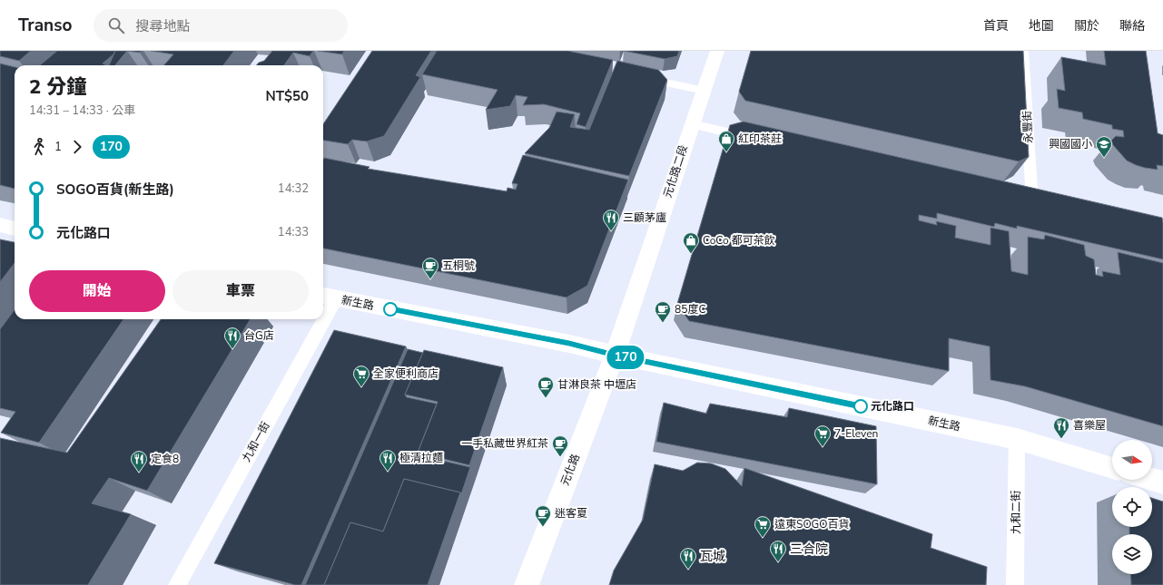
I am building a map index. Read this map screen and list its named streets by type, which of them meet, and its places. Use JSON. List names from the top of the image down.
{
  "streets": {
    "street": ["元化路二段", "新生路", "元化路"],
    "lane": ["永豐街", "九和一街", "九和二街"]
  },
  "crossings": [
    ["元化路二段", "新生路"],
    ["元化路二段", "元化路"],
    ["新生路", "九和一街"],
    ["新生路", "元化路"],
    ["新生路", "九和二街"]
  ],
  "places": {
    "shop": ["紅印茶莊", "CoCo 都可茶飲"],
    "school or university": ["興國國小"],
    "restaurant": [
      "三顧茅廬",
      "台G店",
      "喜樂屋",
      "極清拉麵",
      "定食8",
      "三合院",
      "瓦城"
    ],
    "cafe": [
      "五桐號",
      "85度C",
      "甘淋良茶 中壢店",
      "一手私藏世界紅茶",
      "迷客夏"
    ],
    "supermarket": ["全家便利商店", "7-Eleven", "遠東SOGO百貨"],
    "other": ["元化路口"]
  },
  "lines": ["bus line 170"],
  "north": "right",
  "page": {
    "header": "Transo",
    "search": "搜尋地點",
    "nav": [
      "首頁",
      "地圖",
      "關於",
      "聯絡"
    ],
    "on_map": "170",
    "heading": ["2 分鐘", "14:31 – 14:33 · 公車", "NT$50"],
    "legs": ["1", "170"],
    "list": [
      {
        "name": "SOGO百貨(新生路)",
        "value": "14:32"
      },
      {
        "name": "元化路口",
        "value": "14:33"
      }
    ],
    "buttons": ["開始", "車票"]
  }
}
